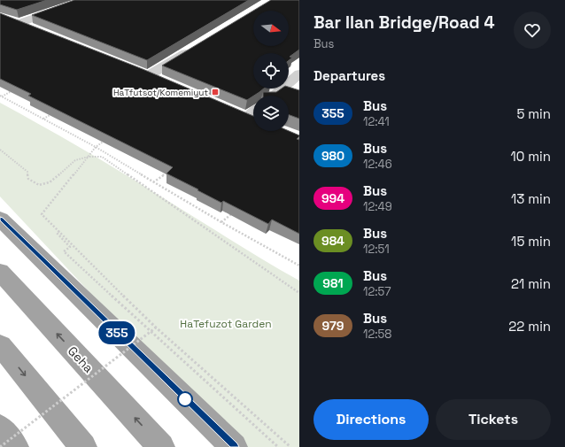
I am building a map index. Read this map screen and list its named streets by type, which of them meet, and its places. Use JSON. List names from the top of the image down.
{
  "streets": {
    "highway": ["Geha"]
  },
  "parks": ["HaTefuzot Garden"],
  "places": {
    "transit": ["HaTfutsot/Komemiyut"]
  },
  "lines": ["bus line 355"],
  "north": "right",
  "page": {
    "on_map": "355",
    "heading": [
      ["Bar Ilan Bridge/Road 4", "Bus"],
      "Departures"
    ],
    "list": [
      {
        "mark": "355",
        "name": "Bus",
        "note": "12:41",
        "value": "5 min"
      },
      {
        "mark": "980",
        "name": "Bus",
        "note": "12:46",
        "value": "10 min"
      },
      {
        "mark": "994",
        "name": "Bus",
        "note": "12:49",
        "value": "13 min"
      },
      {
        "mark": "984",
        "name": "Bus",
        "note": "12:51",
        "value": "15 min"
      },
      {
        "mark": "981",
        "name": "Bus",
        "note": "12:57",
        "value": "21 min"
      },
      {
        "mark": "979",
        "name": "Bus",
        "note": "12:58",
        "value": "22 min"
      }
    ],
    "buttons": ["Directions", "Tickets"]
  }
}
